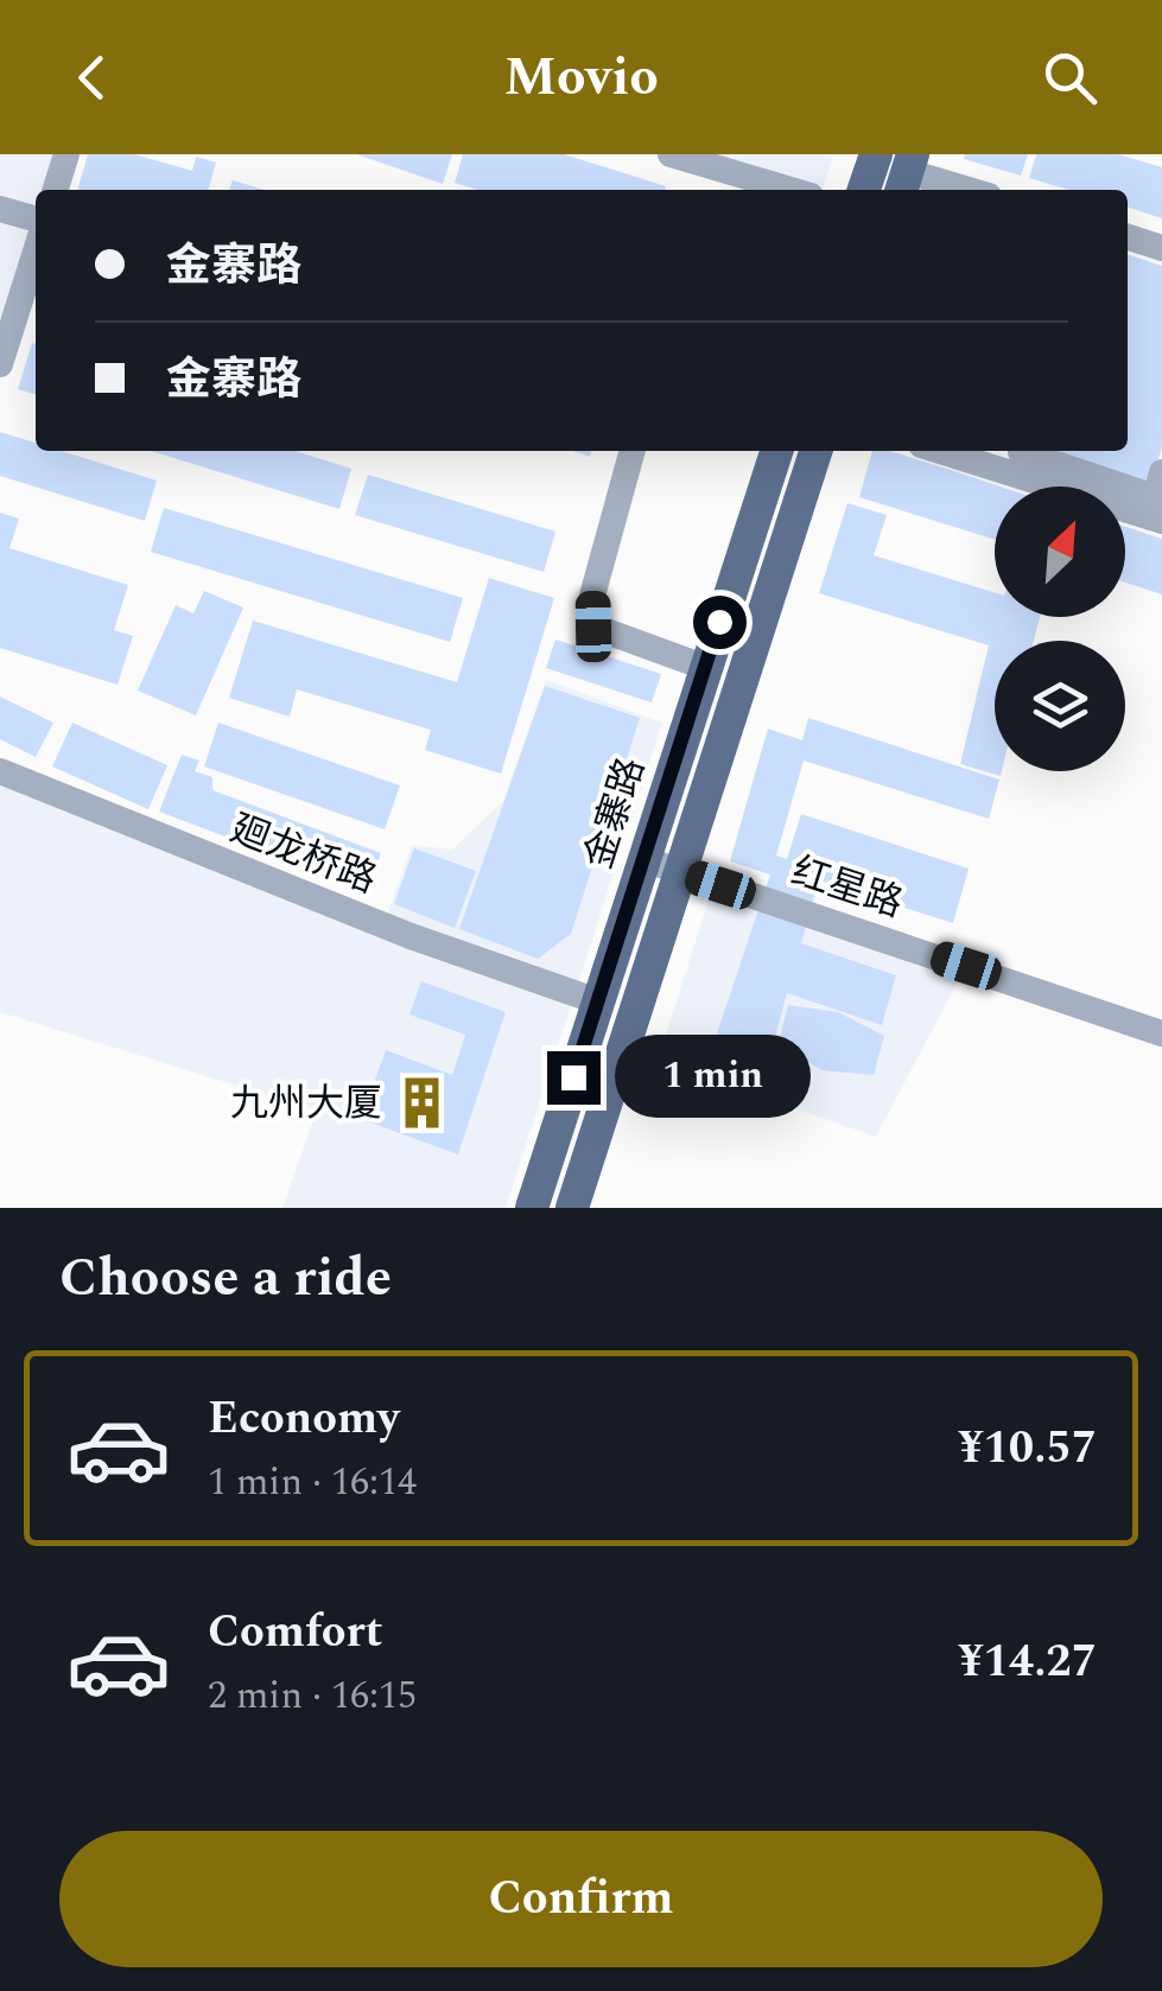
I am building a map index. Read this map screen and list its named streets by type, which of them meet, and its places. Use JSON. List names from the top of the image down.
{
  "streets": {
    "main road": ["金寨路"],
    "street": ["廻龙桥路", "红星路"]
  },
  "crossings": [
    ["金寨路", "红星路"]
  ],
  "places": {
    "building": ["九州大厦"]
  },
  "north": "top right",
  "page": {
    "header": "Movio",
    "banner": ["金寨路", "金寨路"],
    "bubble": "1 min",
    "heading": "Choose a ride",
    "list": [
      {
        "name": "Economy",
        "note": "1 min · 16:14",
        "value": "¥10.57"
      },
      {
        "name": "Comfort",
        "note": "2 min · 16:15",
        "value": "¥14.27"
      }
    ],
    "buttons": "Confirm"
  }
}
